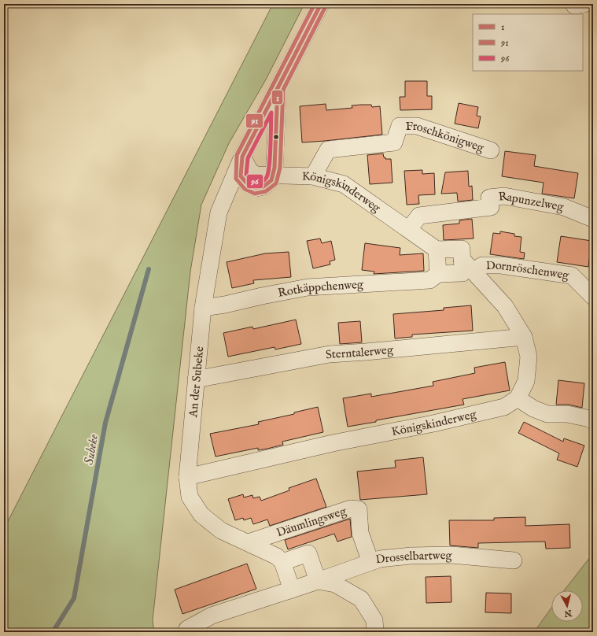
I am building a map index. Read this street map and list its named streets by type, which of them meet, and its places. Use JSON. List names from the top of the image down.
{
  "streets": {
    "street": [
      "Froschkönigweg",
      "Königskinderweg",
      "Rapunzelweg",
      "Dornröschenweg",
      "Rotkäppchenweg",
      "Sterntalerweg",
      "An der Subeke",
      "Däumlingsweg",
      "Drosselbartweg"
    ]
  },
  "crossings": [
    ["Froschkönigweg", "Königskinderweg"],
    ["Königskinderweg", "Rapunzelweg"],
    ["Königskinderweg", "Dornröschenweg"],
    ["Königskinderweg", "Sterntalerweg"],
    ["Königskinderweg", "An der Subeke"],
    ["Rotkäppchenweg", "An der Subeke"],
    ["Sterntalerweg", "An der Subeke"],
    ["An der Subeke", "Däumlingsweg"],
    ["Däumlingsweg", "Drosselbartweg"]
  ],
  "water": ["Subeke"],
  "lines": ["transit line 1", "transit line 91", "transit line 96"],
  "legend": ["1", "91", "96"],
  "north": "bottom"
}
